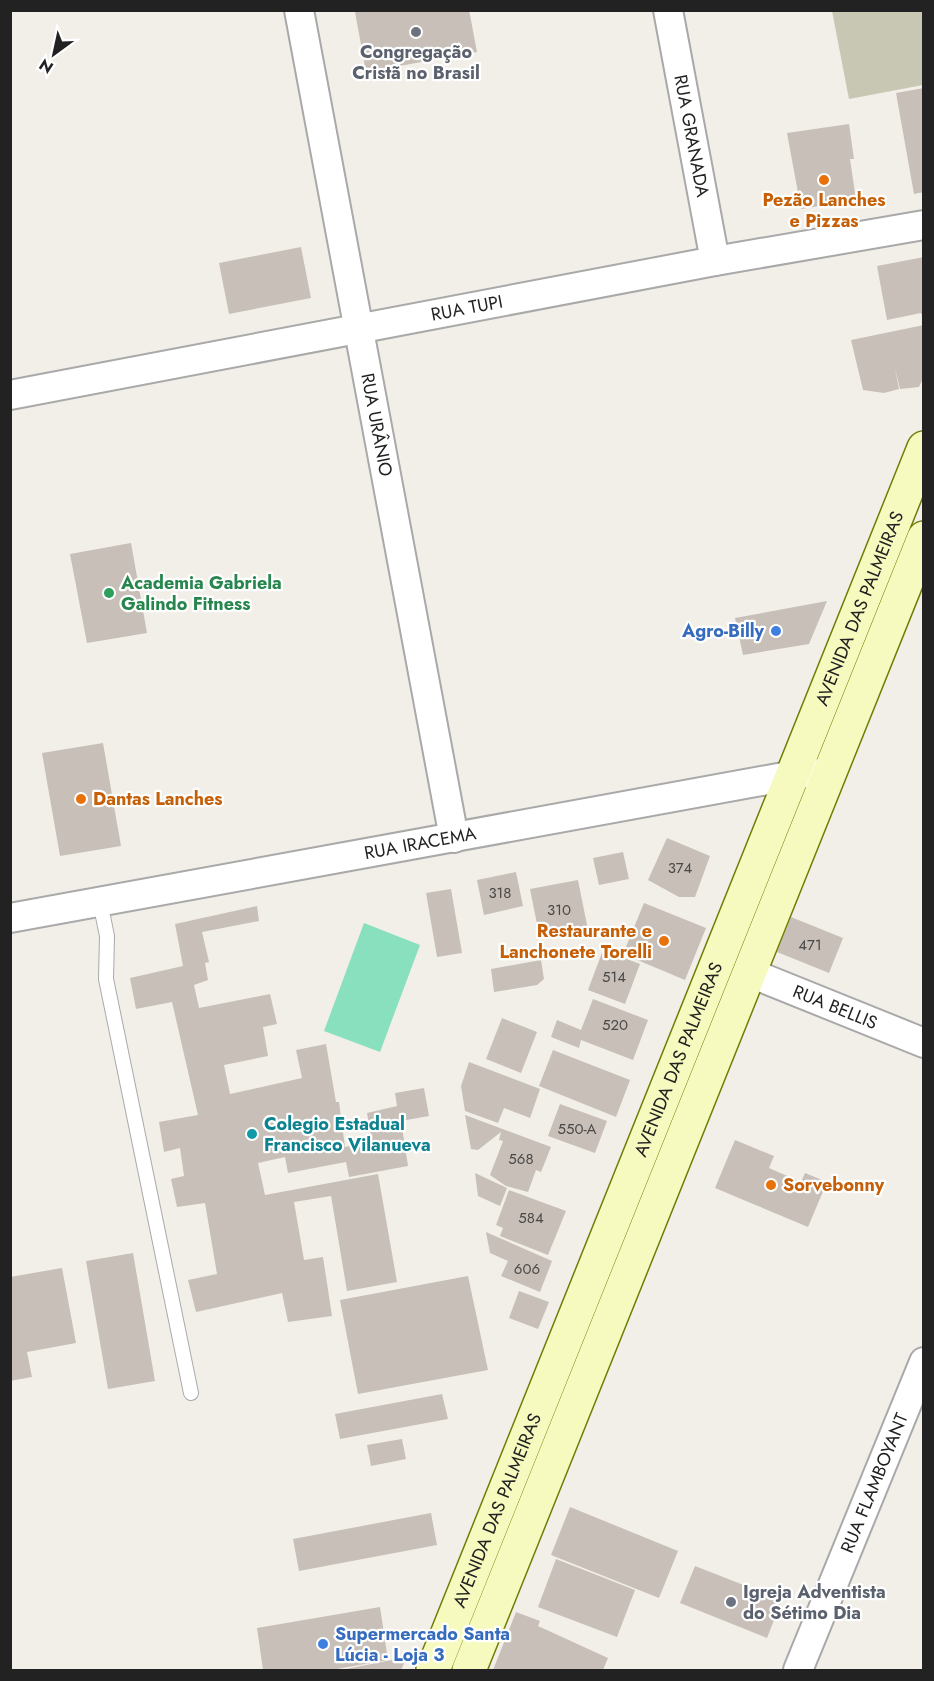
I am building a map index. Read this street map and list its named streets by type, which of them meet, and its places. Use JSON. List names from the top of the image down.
{
  "streets": {
    "street": [
      "RUA GRANADA",
      "RUA TUPI",
      "RUA URÂNIO",
      "AVENIDA DAS PALMEIRAS",
      "RUA IRACEMA",
      "RUA BELLIS",
      "RUA FLAMBOYANT"
    ]
  },
  "crossings": [
    ["RUA GRANADA", "RUA TUPI"],
    ["RUA TUPI", "RUA URÂNIO"],
    ["RUA URÂNIO", "RUA IRACEMA"],
    ["AVENIDA DAS PALMEIRAS", "RUA IRACEMA"],
    ["AVENIDA DAS PALMEIRAS", "RUA BELLIS"]
  ],
  "places": [
    "Congregação Cristã no Brasil",
    "Pezão Lanches e Pizzas",
    "Academia Gabriela Galindo Fitness",
    "Agro-Billy",
    "Dantas Lanches",
    "Restaurante e Lanchonete Torelli",
    "Colegio Estadual Francisco Vilanueva",
    "Sorvebonny",
    "Igreja Adventista do Sétimo Dia",
    "Supermercado Santa Lúcia - Loja 3"
  ],
  "house_numbers": [
    "374",
    "318",
    "310",
    "471",
    "514",
    "520",
    "550-A",
    "568",
    "584",
    "606"
  ],
  "north": "bottom left"
}
